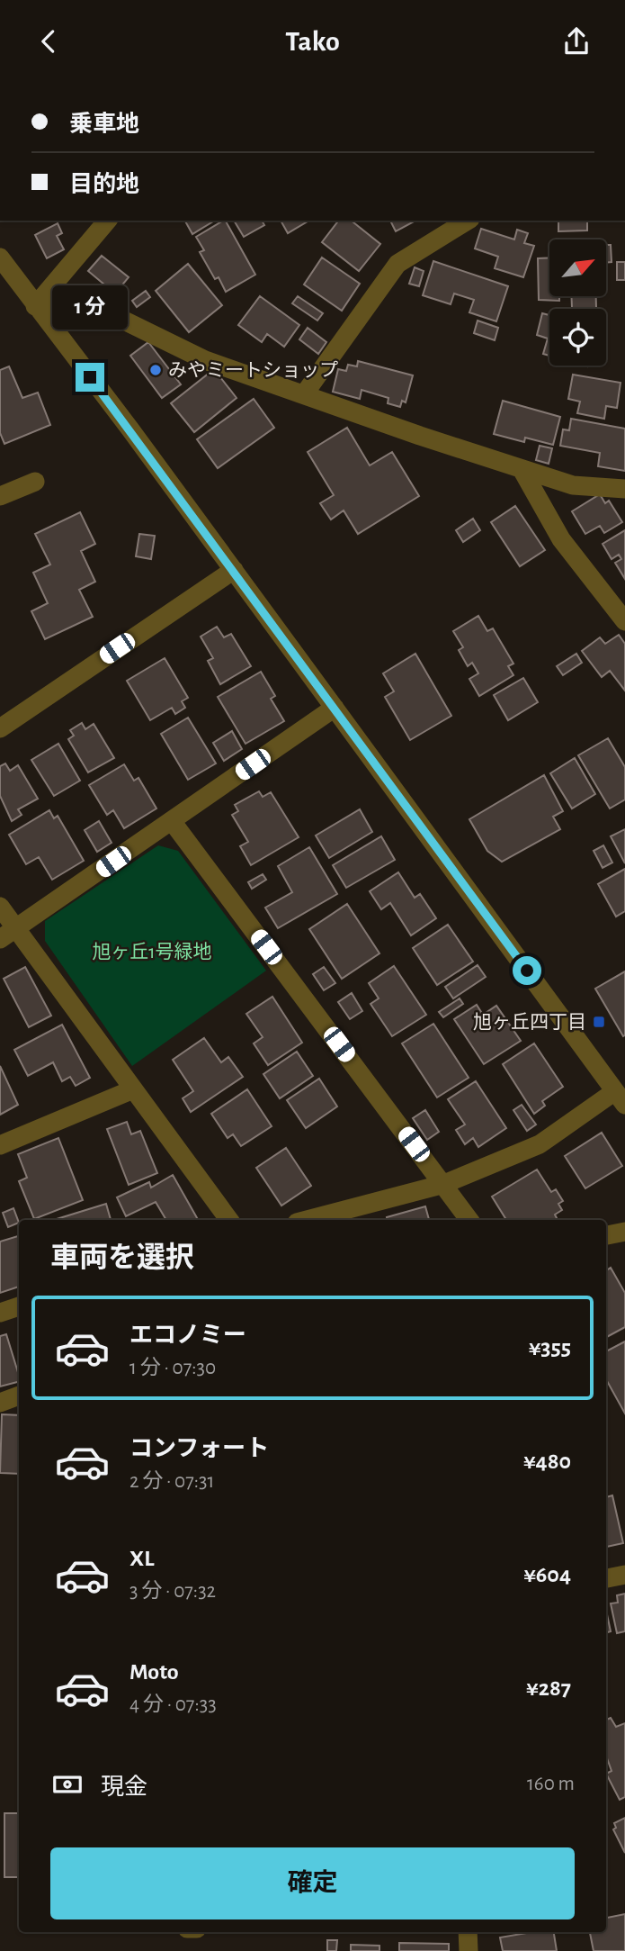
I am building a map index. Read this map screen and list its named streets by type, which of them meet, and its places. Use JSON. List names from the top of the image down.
{
  "parks": ["旭ヶ丘1号緑地"],
  "places": {
    "other": ["みやミートショップ"],
    "transit": ["旭ヶ丘四丁目"]
  },
  "north": "top right",
  "page": {
    "header": "Tako",
    "banner": ["乗車地", "目的地"],
    "bubble": "1 分",
    "heading": "車両を選択",
    "list": [
      {
        "name": "エコノミー",
        "note": "1 分 · 07:30",
        "value": "¥355"
      },
      {
        "name": "コンフォート",
        "note": "2 分 · 07:31",
        "value": "¥480"
      },
      {
        "name": "XL",
        "note": "3 分 · 07:32",
        "value": "¥604"
      },
      {
        "name": "Moto",
        "note": "4 分 · 07:33",
        "value": "¥287"
      }
    ],
    "pay": ["現金", "160 m"],
    "buttons": "確定"
  }
}
